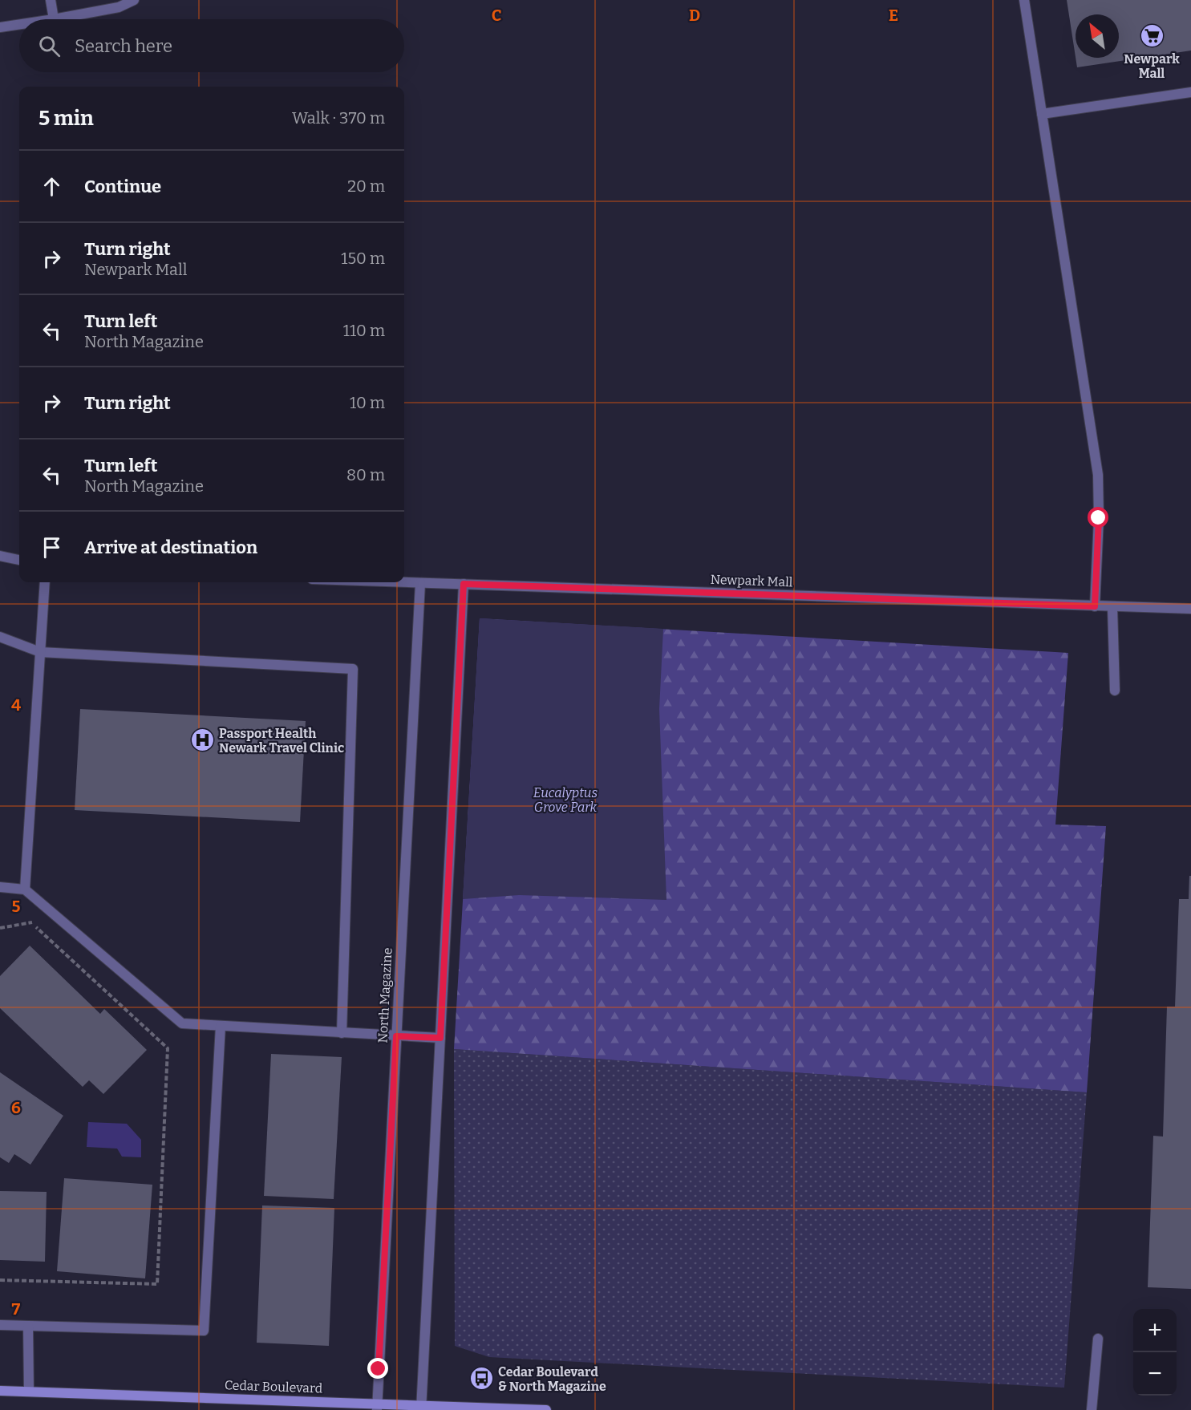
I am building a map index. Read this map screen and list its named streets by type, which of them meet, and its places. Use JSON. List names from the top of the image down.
{
  "streets": {
    "main road": ["Cedar Boulevard"],
    "street": ["Newpark Mall", "North Magazine"]
  },
  "crossings": [
    ["Newpark Mall", "North Magazine"],
    ["North Magazine", "Cedar Boulevard"]
  ],
  "parks": ["Eucalyptus Grove Park"],
  "places": {
    "supermarket": ["Newpark Mall"],
    "hospital": ["Passport Health Newark Travel Clinic"],
    "bus stop": ["Cedar Boulevard & North Magazine"]
  },
  "north": "top left",
  "page": {
    "search": "Search here",
    "heading": ["5 min", "Walk · 370 m"],
    "list": [
      ["Continue", "20 m"],
      ["Turn right", "Newpark Mall", "150 m"],
      ["Turn left", "North Magazine", "110 m"],
      ["Turn right", "10 m"],
      ["Turn left", "North Magazine", "80 m"],
      "Arrive at destination"
    ],
    "map_buttons": ["+", "−"]
  },
  "grid": {
    "columns": ["C", "D", "E"],
    "rows": [
      "4",
      "5",
      "6",
      "7"
    ]
  }
}
